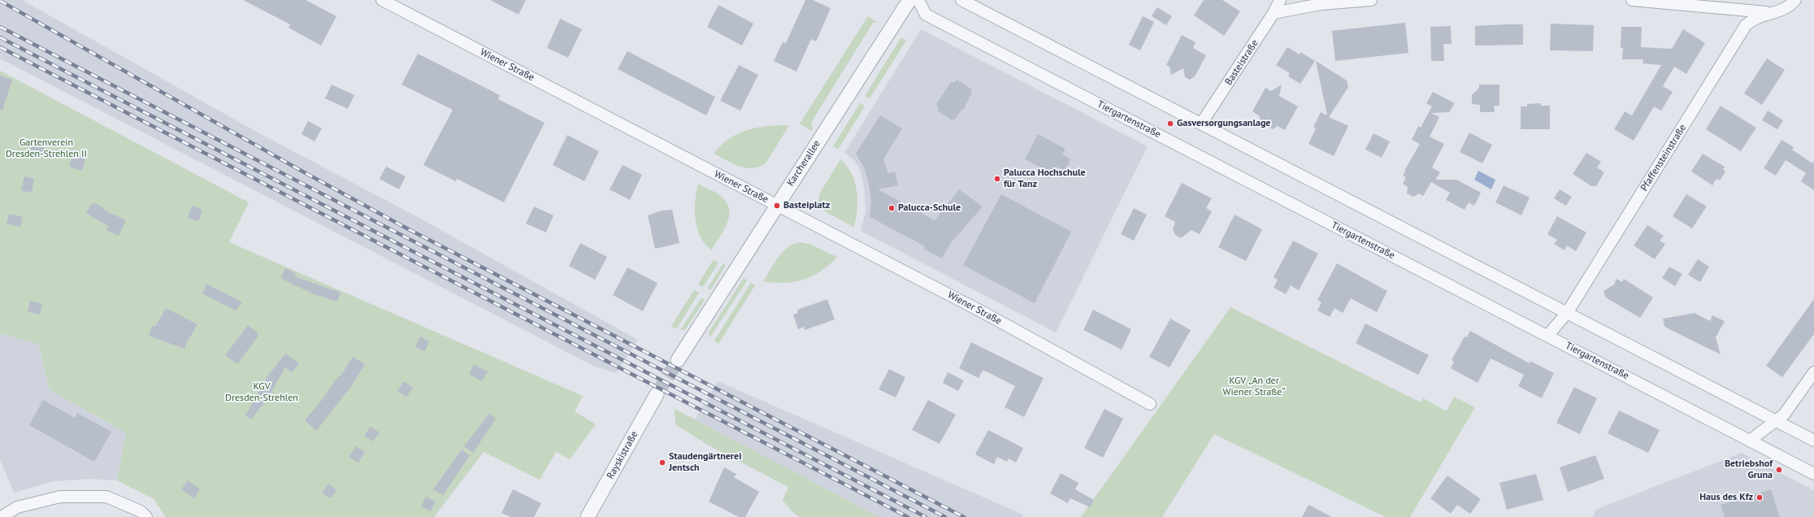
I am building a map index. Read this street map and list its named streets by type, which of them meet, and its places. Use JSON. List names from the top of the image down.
{
  "streets": {
    "street": [
      "Basteistraße",
      "Wiener Straße",
      "Tiergartenstraße",
      "Pfaffensteinstraße",
      "Karcherallee",
      "Rayskistraße"
    ]
  },
  "crossings": [
    ["Wiener Straße", "Karcherallee"],
    ["Tiergartenstraße", "Pfaffensteinstraße"]
  ],
  "parks": ["Gartenverein Dresden-Strehlen II", "KGV „An der Wiener Straße“", "KGV Dresden-Strehlen"],
  "places": [
    "Gasversorgungsanlage",
    "Palucca Hochschule für Tanz",
    "Basteiplatz",
    "Palucca-Schule",
    "Staudengärtnerei Jentsch",
    "Betriebshof Gruna",
    "Haus des Kfz"
  ]
}
